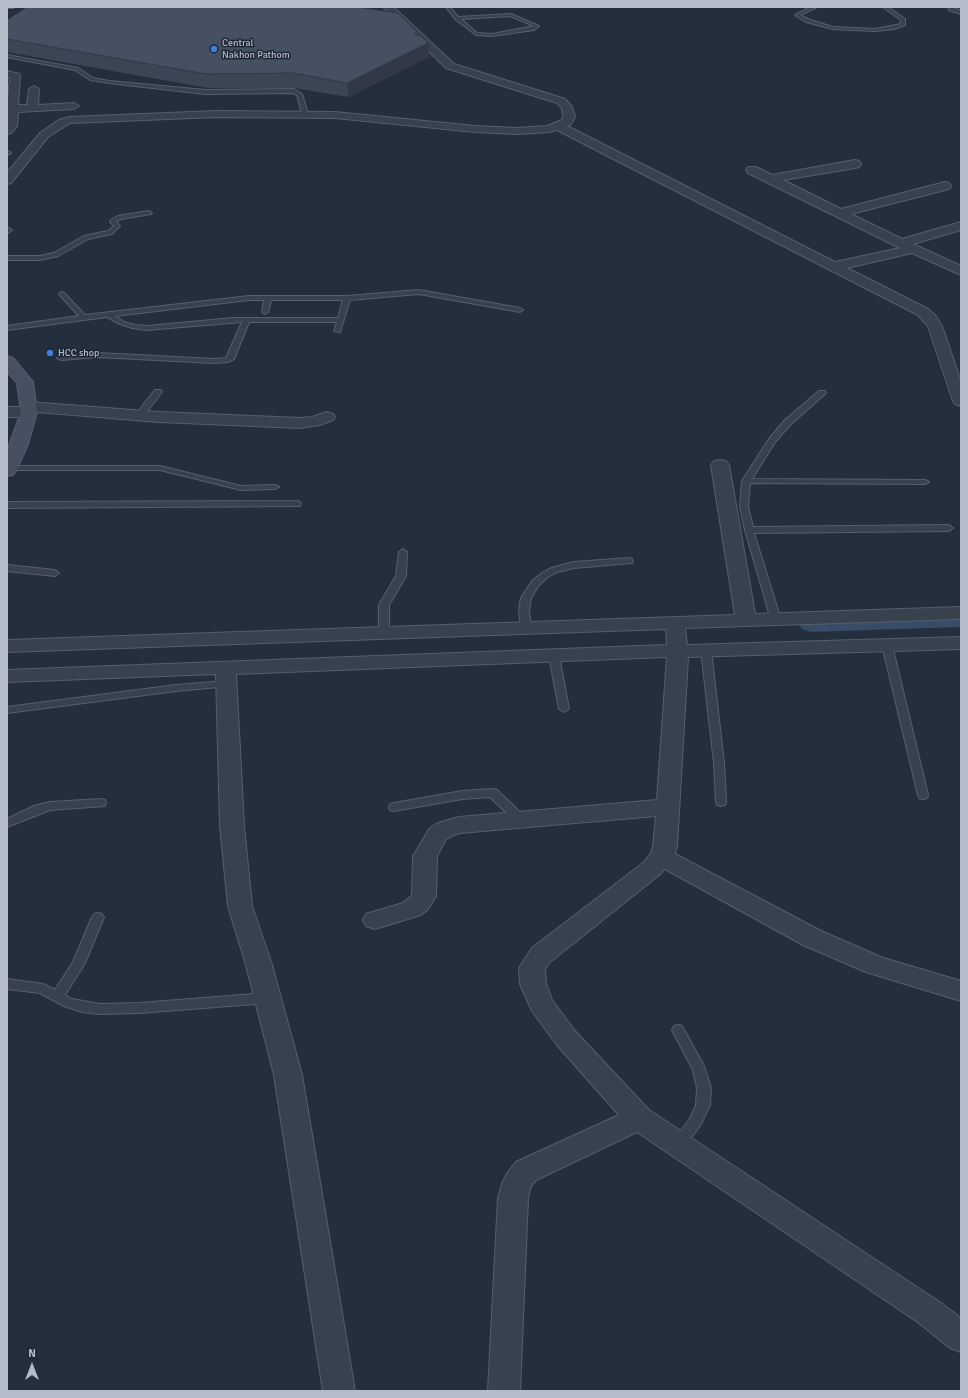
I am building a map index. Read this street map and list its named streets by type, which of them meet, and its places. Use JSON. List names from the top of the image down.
{
  "places": ["Central Nakhon Pathom", "HCC shop"],
  "north": "top"
}
